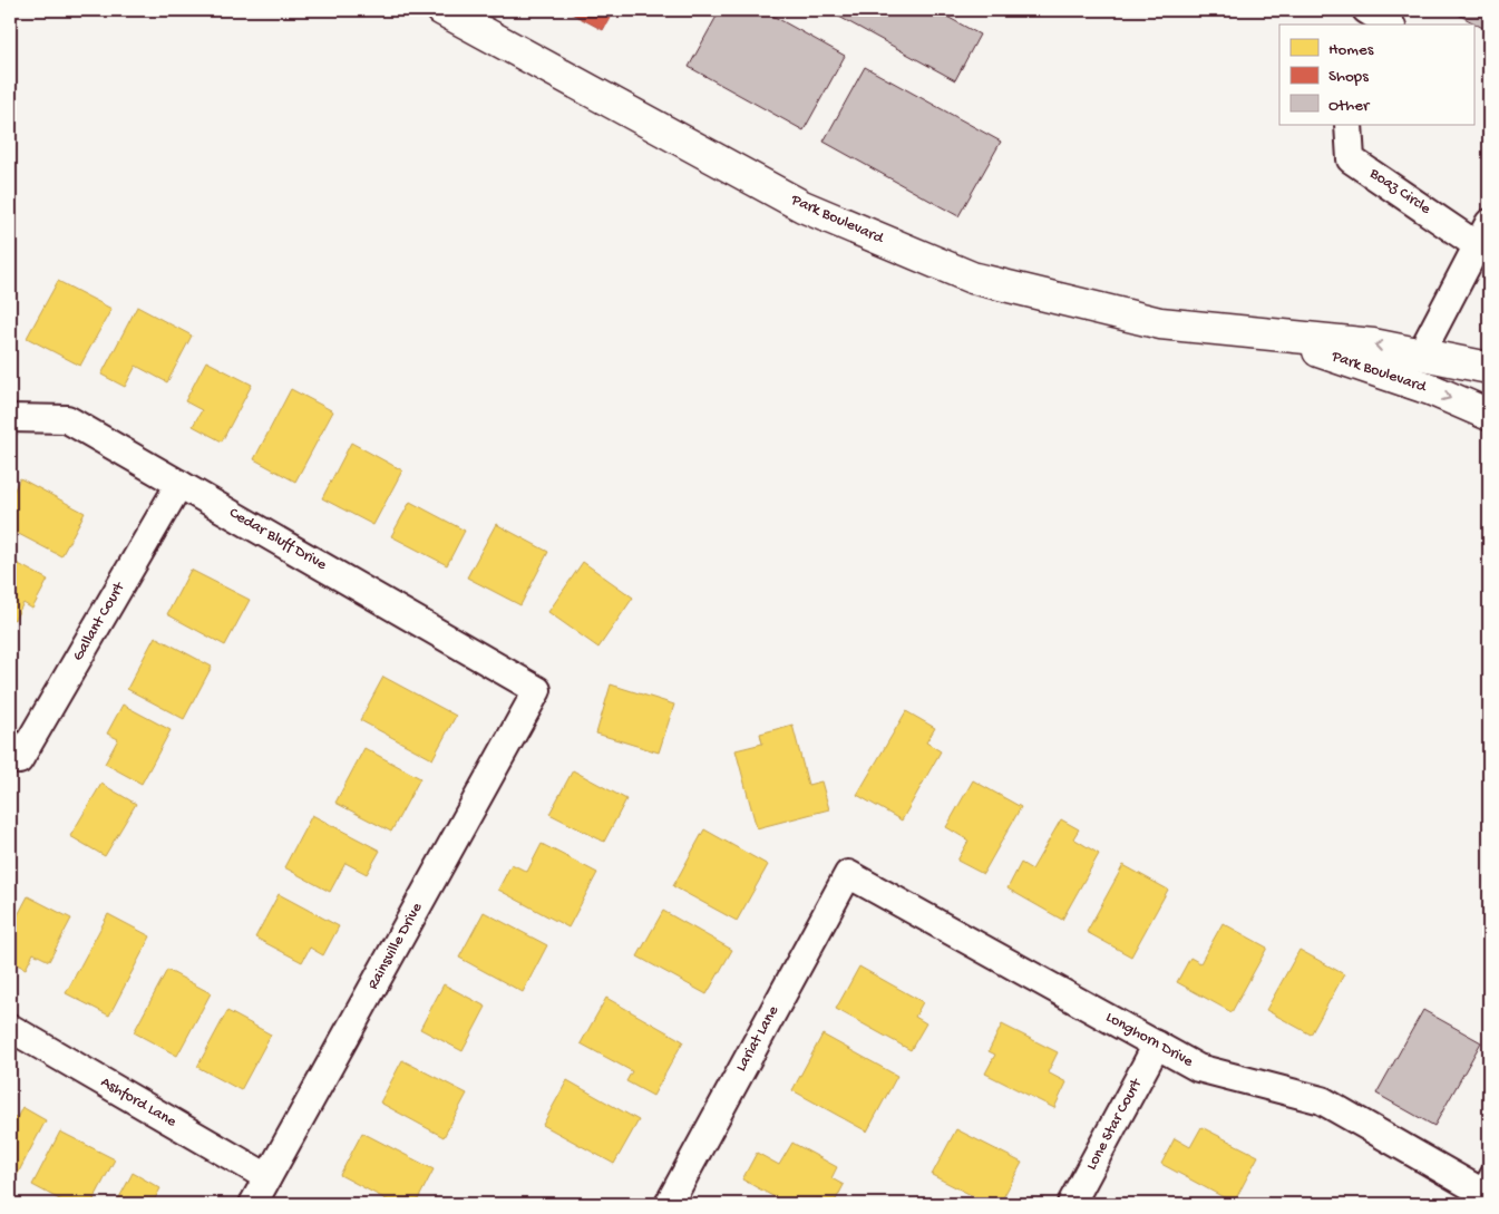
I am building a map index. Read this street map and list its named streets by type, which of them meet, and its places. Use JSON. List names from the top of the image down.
{
  "streets": {
    "main road": ["Park Boulevard"],
    "street": [
      "Boaz Circle",
      "Cedar Bluff Drive",
      "Gallant Court",
      "Rainsville Drive",
      "Lariat Lane",
      "Longhorn Drive",
      "Ashford Lane",
      "Lone Star Court"
    ]
  },
  "crossings": [
    ["Boaz Circle", "Park Boulevard"],
    ["Cedar Bluff Drive", "Gallant Court"],
    ["Cedar Bluff Drive", "Rainsville Drive"],
    ["Rainsville Drive", "Ashford Lane"],
    ["Lariat Lane", "Longhorn Drive"],
    ["Longhorn Drive", "Lone Star Court"]
  ],
  "legend": ["Homes", "Shops", "Other"]
}
